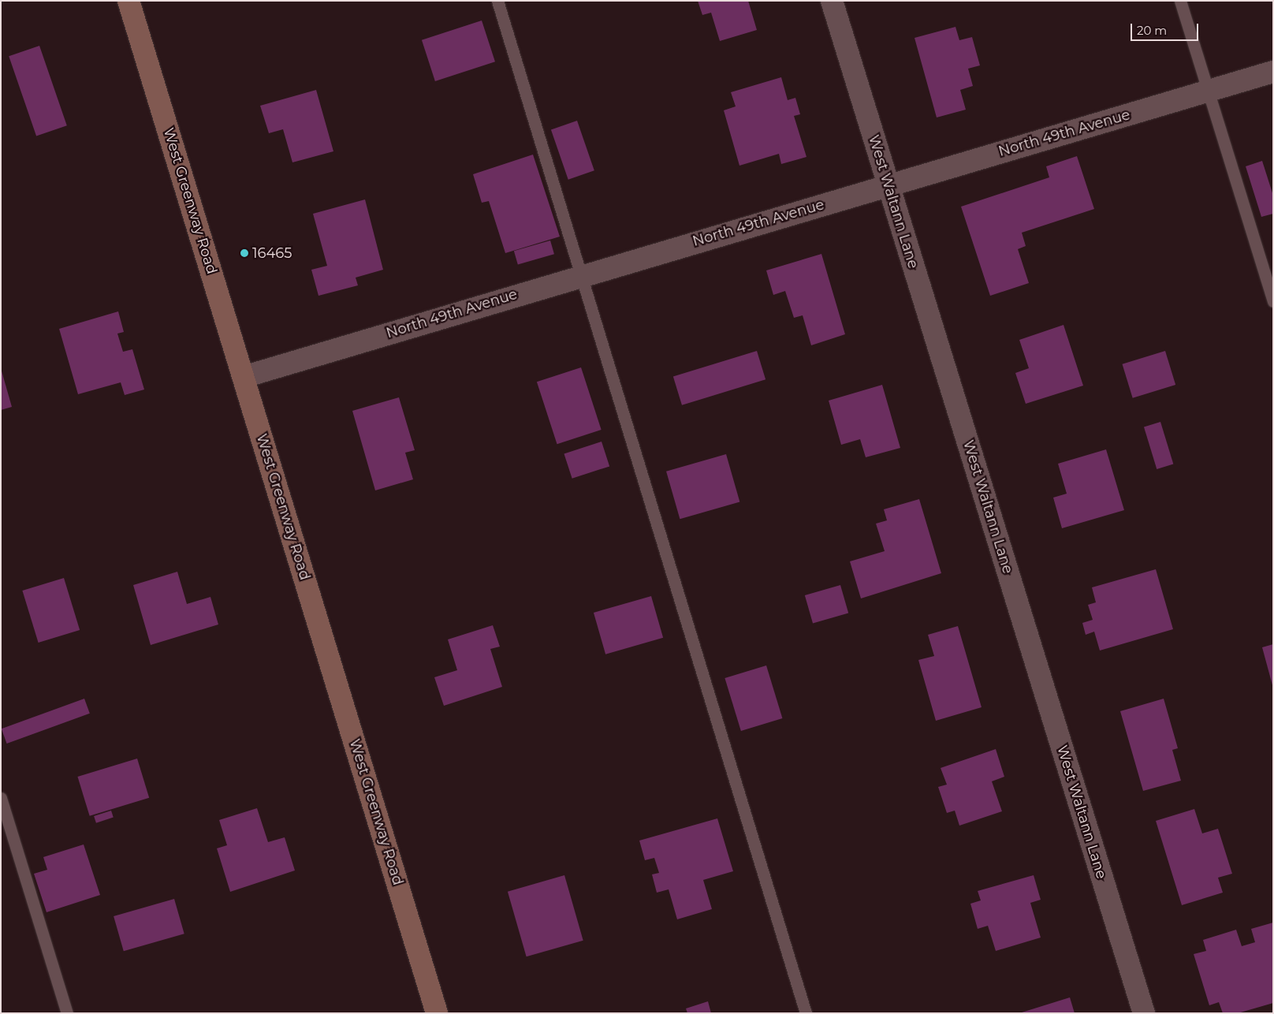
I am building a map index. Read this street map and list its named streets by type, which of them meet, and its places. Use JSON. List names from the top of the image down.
{
  "streets": {
    "main road": ["West Greenway Road"],
    "street": ["North 49th Avenue", "West Waltann Lane"]
  },
  "crossings": [
    ["North 49th Avenue", "West Greenway Road"],
    ["North 49th Avenue", "West Waltann Lane"]
  ],
  "places": ["16465"],
  "scale_bar": "20 m"
}
